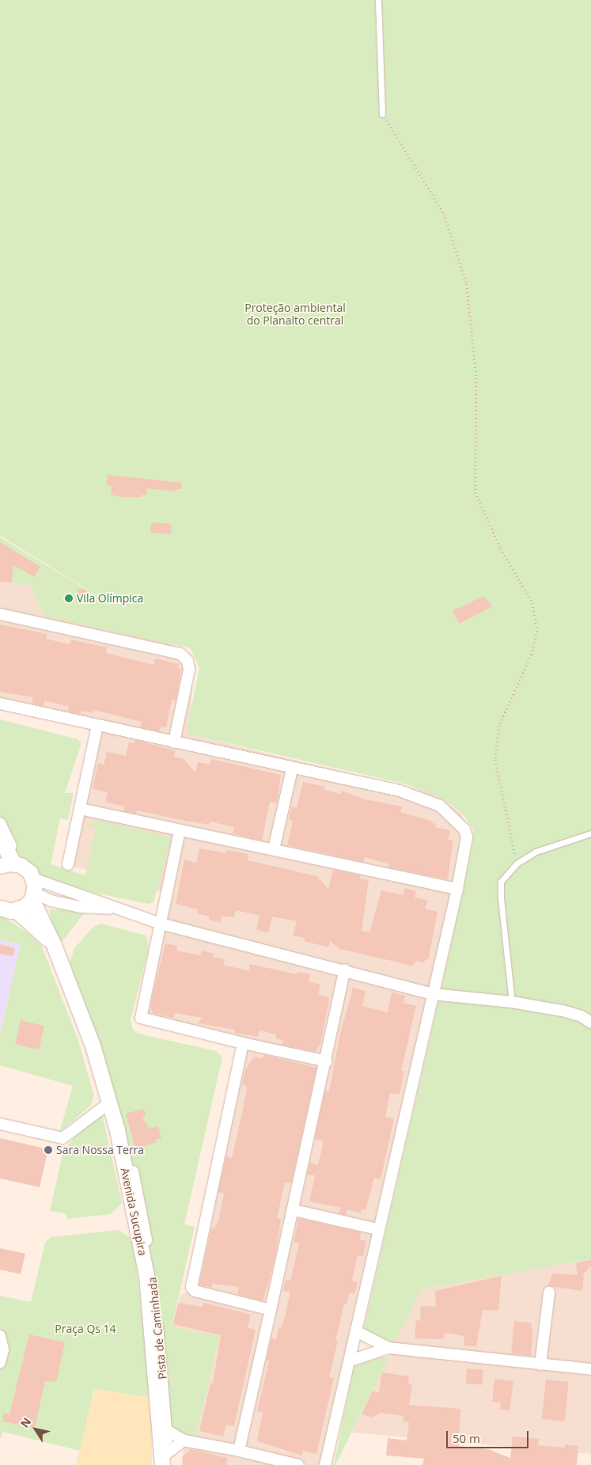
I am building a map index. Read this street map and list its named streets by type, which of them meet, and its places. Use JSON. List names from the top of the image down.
{
  "streets": {
    "street": ["Avenida Sucupira", "Pista de Caminhada"]
  },
  "crossings": [
    ["Avenida Sucupira", "Pista de Caminhada"]
  ],
  "parks": ["Proteção ambiental do Planalto central", "Praça Qs 14"],
  "places": ["Vila Olímpica", "Sara Nossa Terra"],
  "scale_bar": "50 m",
  "north": "top left"
}
